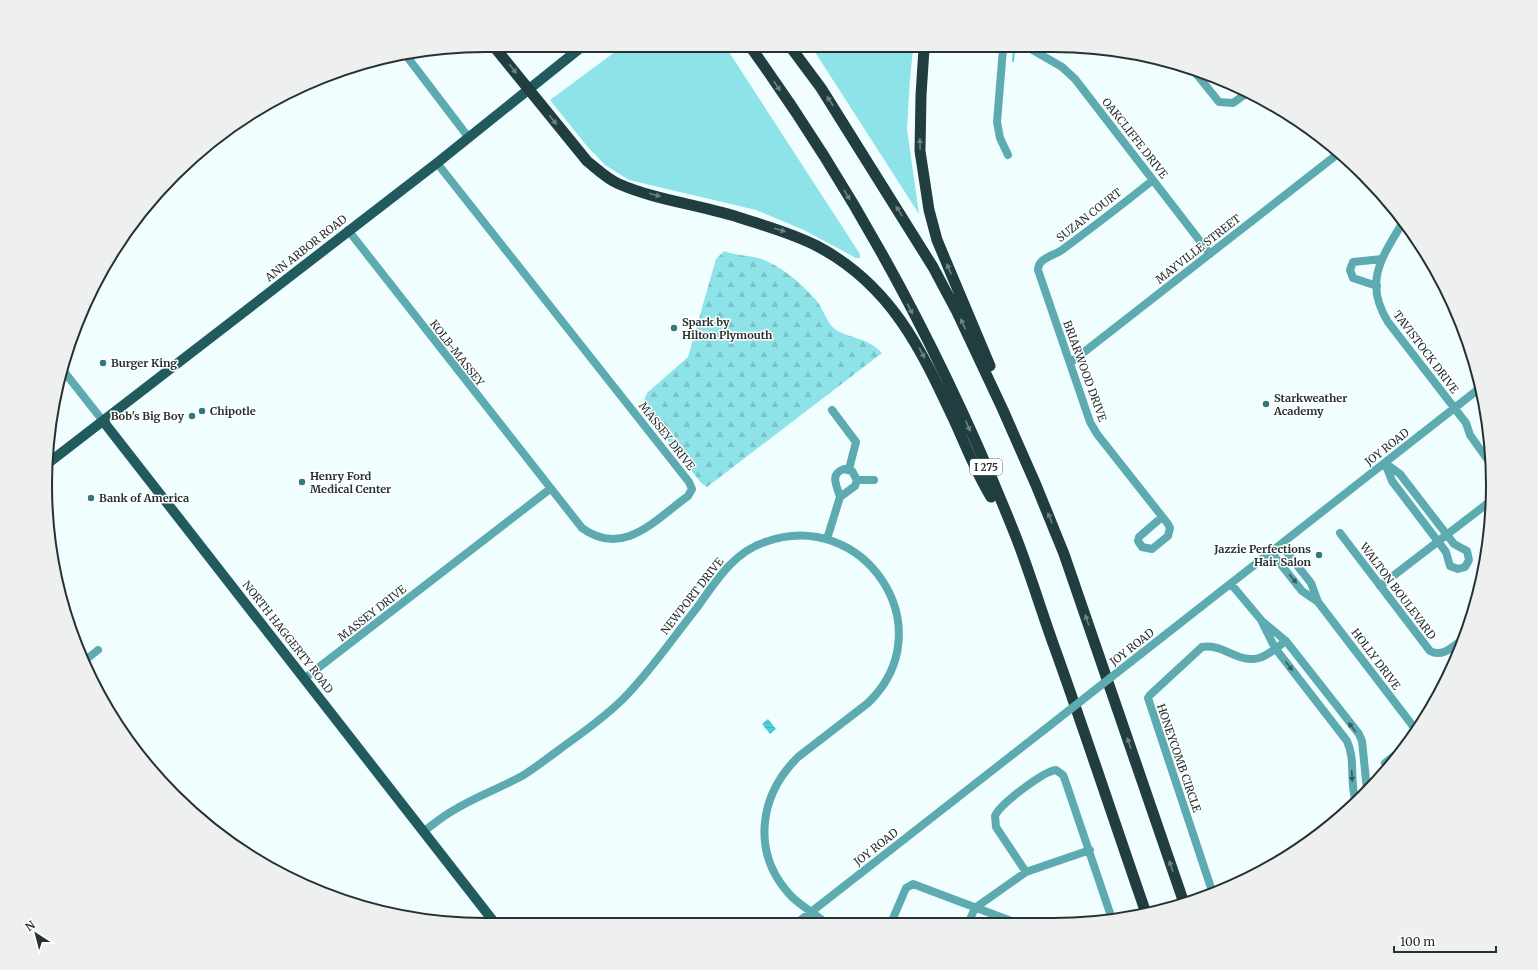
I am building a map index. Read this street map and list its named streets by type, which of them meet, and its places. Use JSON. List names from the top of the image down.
{
  "streets": {
    "highway": ["I 275"],
    "main road": ["ANN ARBOR ROAD", "NORTH HAGGERTY ROAD"],
    "street": [
      "OAKCLIFFE DRIVE",
      "SUZAN COURT",
      "MAYVILLE STREET",
      "TAVISTOCK DRIVE",
      "KOLB-MASSEY",
      "BRIARWOOD DRIVE",
      "MASSEY DRIVE",
      "JOY ROAD",
      "WALTON BOULEVARD",
      "NEWPORT DRIVE",
      "HOLLY DRIVE",
      "HONEYCOMB CIRCLE"
    ]
  },
  "crossings": [
    ["OAKCLIFFE DRIVE", "SUZAN COURT"],
    ["OAKCLIFFE DRIVE", "MAYVILLE STREET"],
    ["SUZAN COURT", "BRIARWOOD DRIVE"],
    ["ANN ARBOR ROAD", "KOLB-MASSEY"],
    ["ANN ARBOR ROAD", "MASSEY DRIVE"],
    ["ANN ARBOR ROAD", "NORTH HAGGERTY ROAD"],
    ["MAYVILLE STREET", "BRIARWOOD DRIVE"],
    ["TAVISTOCK DRIVE", "JOY ROAD"],
    ["KOLB-MASSEY", "MASSEY DRIVE"],
    ["MASSEY DRIVE", "NORTH HAGGERTY ROAD"],
    ["JOY ROAD", "NEWPORT DRIVE"],
    ["JOY ROAD", "HOLLY DRIVE"],
    ["NEWPORT DRIVE", "NORTH HAGGERTY ROAD"]
  ],
  "places": [
    "Spark by Hilton Plymouth",
    "Burger King",
    "Starkweather Academy",
    "Chipotle",
    "Bob's Big Boy",
    "Henry Ford Medical Center",
    "Bank of America",
    "Jazzie Perfections Hair Salon"
  ],
  "scale_bar": "100 m",
  "north": "top left"
}
